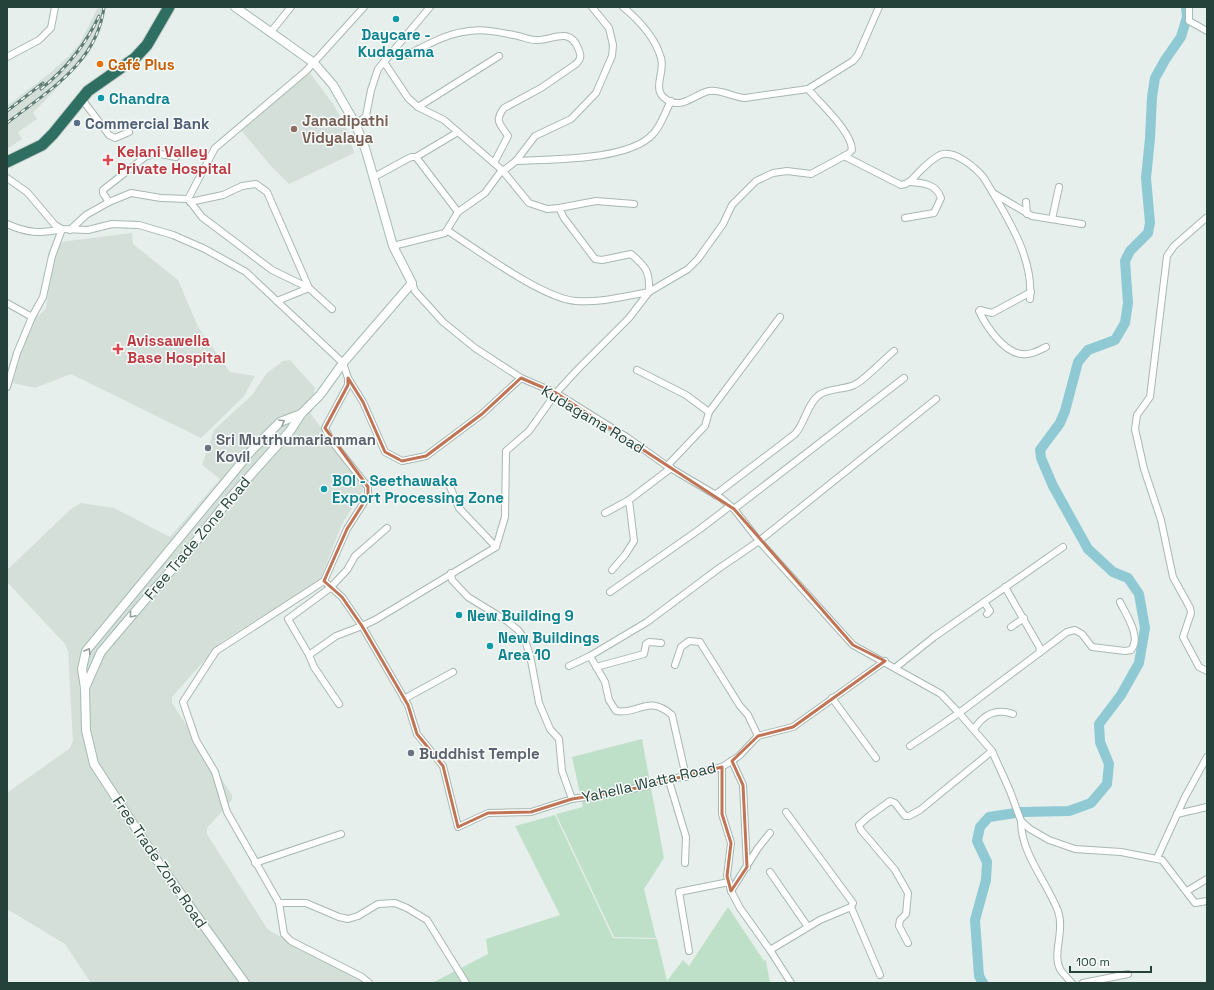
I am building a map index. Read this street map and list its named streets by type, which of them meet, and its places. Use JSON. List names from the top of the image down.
{
  "streets": {
    "street": ["Kudagama Road", "Free Trade Zone Road", "Yahella Watta Road"]
  },
  "crossings": [
    ["Kudagama Road", "Free Trade Zone Road"],
    ["Kudagama Road", "Yahella Watta Road"]
  ],
  "places": {
    "other": [
      "Daycare - Kudagama",
      "Café Plus",
      "Chandra",
      "Commercial Bank",
      "Janadipathi Vidyalaya",
      "Sri Mutrhumariamman Kovil",
      "BOI - Seethawaka Export Processing Zone",
      "New Building 9",
      "New Buildings Area 10",
      "Buddhist Temple"
    ],
    "health": ["Kelani Valley Private Hospital", "Avissawella Base Hospital"]
  },
  "scale_bar": "100 m"
}
